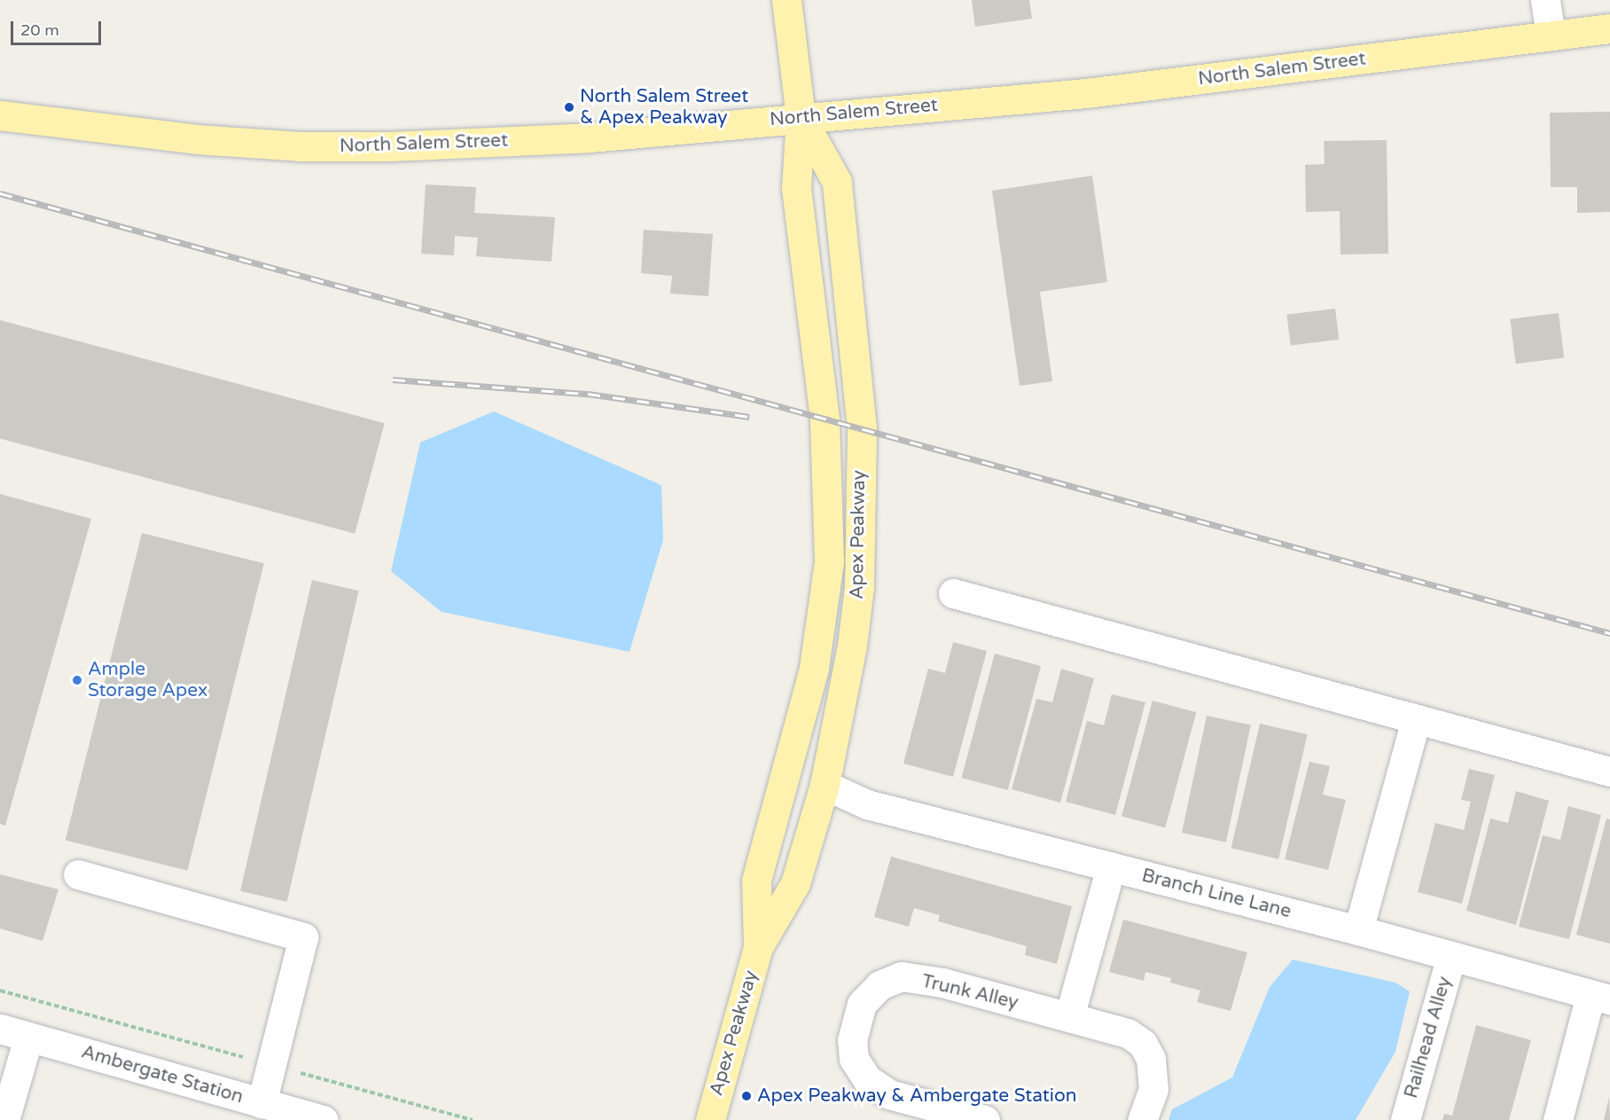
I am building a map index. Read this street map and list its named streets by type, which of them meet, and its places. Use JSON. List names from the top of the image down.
{
  "streets": {
    "main road": ["North Salem Street", "Apex Peakway"],
    "street": [
      "Branch Line Lane",
      "Trunk Alley",
      "Railhead Alley",
      "Ambergate Station"
    ]
  },
  "crossings": [
    ["North Salem Street", "Apex Peakway"],
    ["Apex Peakway", "Branch Line Lane"],
    ["Branch Line Lane", "Railhead Alley"]
  ],
  "places": ["North Salem Street & Apex Peakway", "Ample Storage Apex", "Apex Peakway & Ambergate Station"],
  "scale_bar": "20 m"
}
